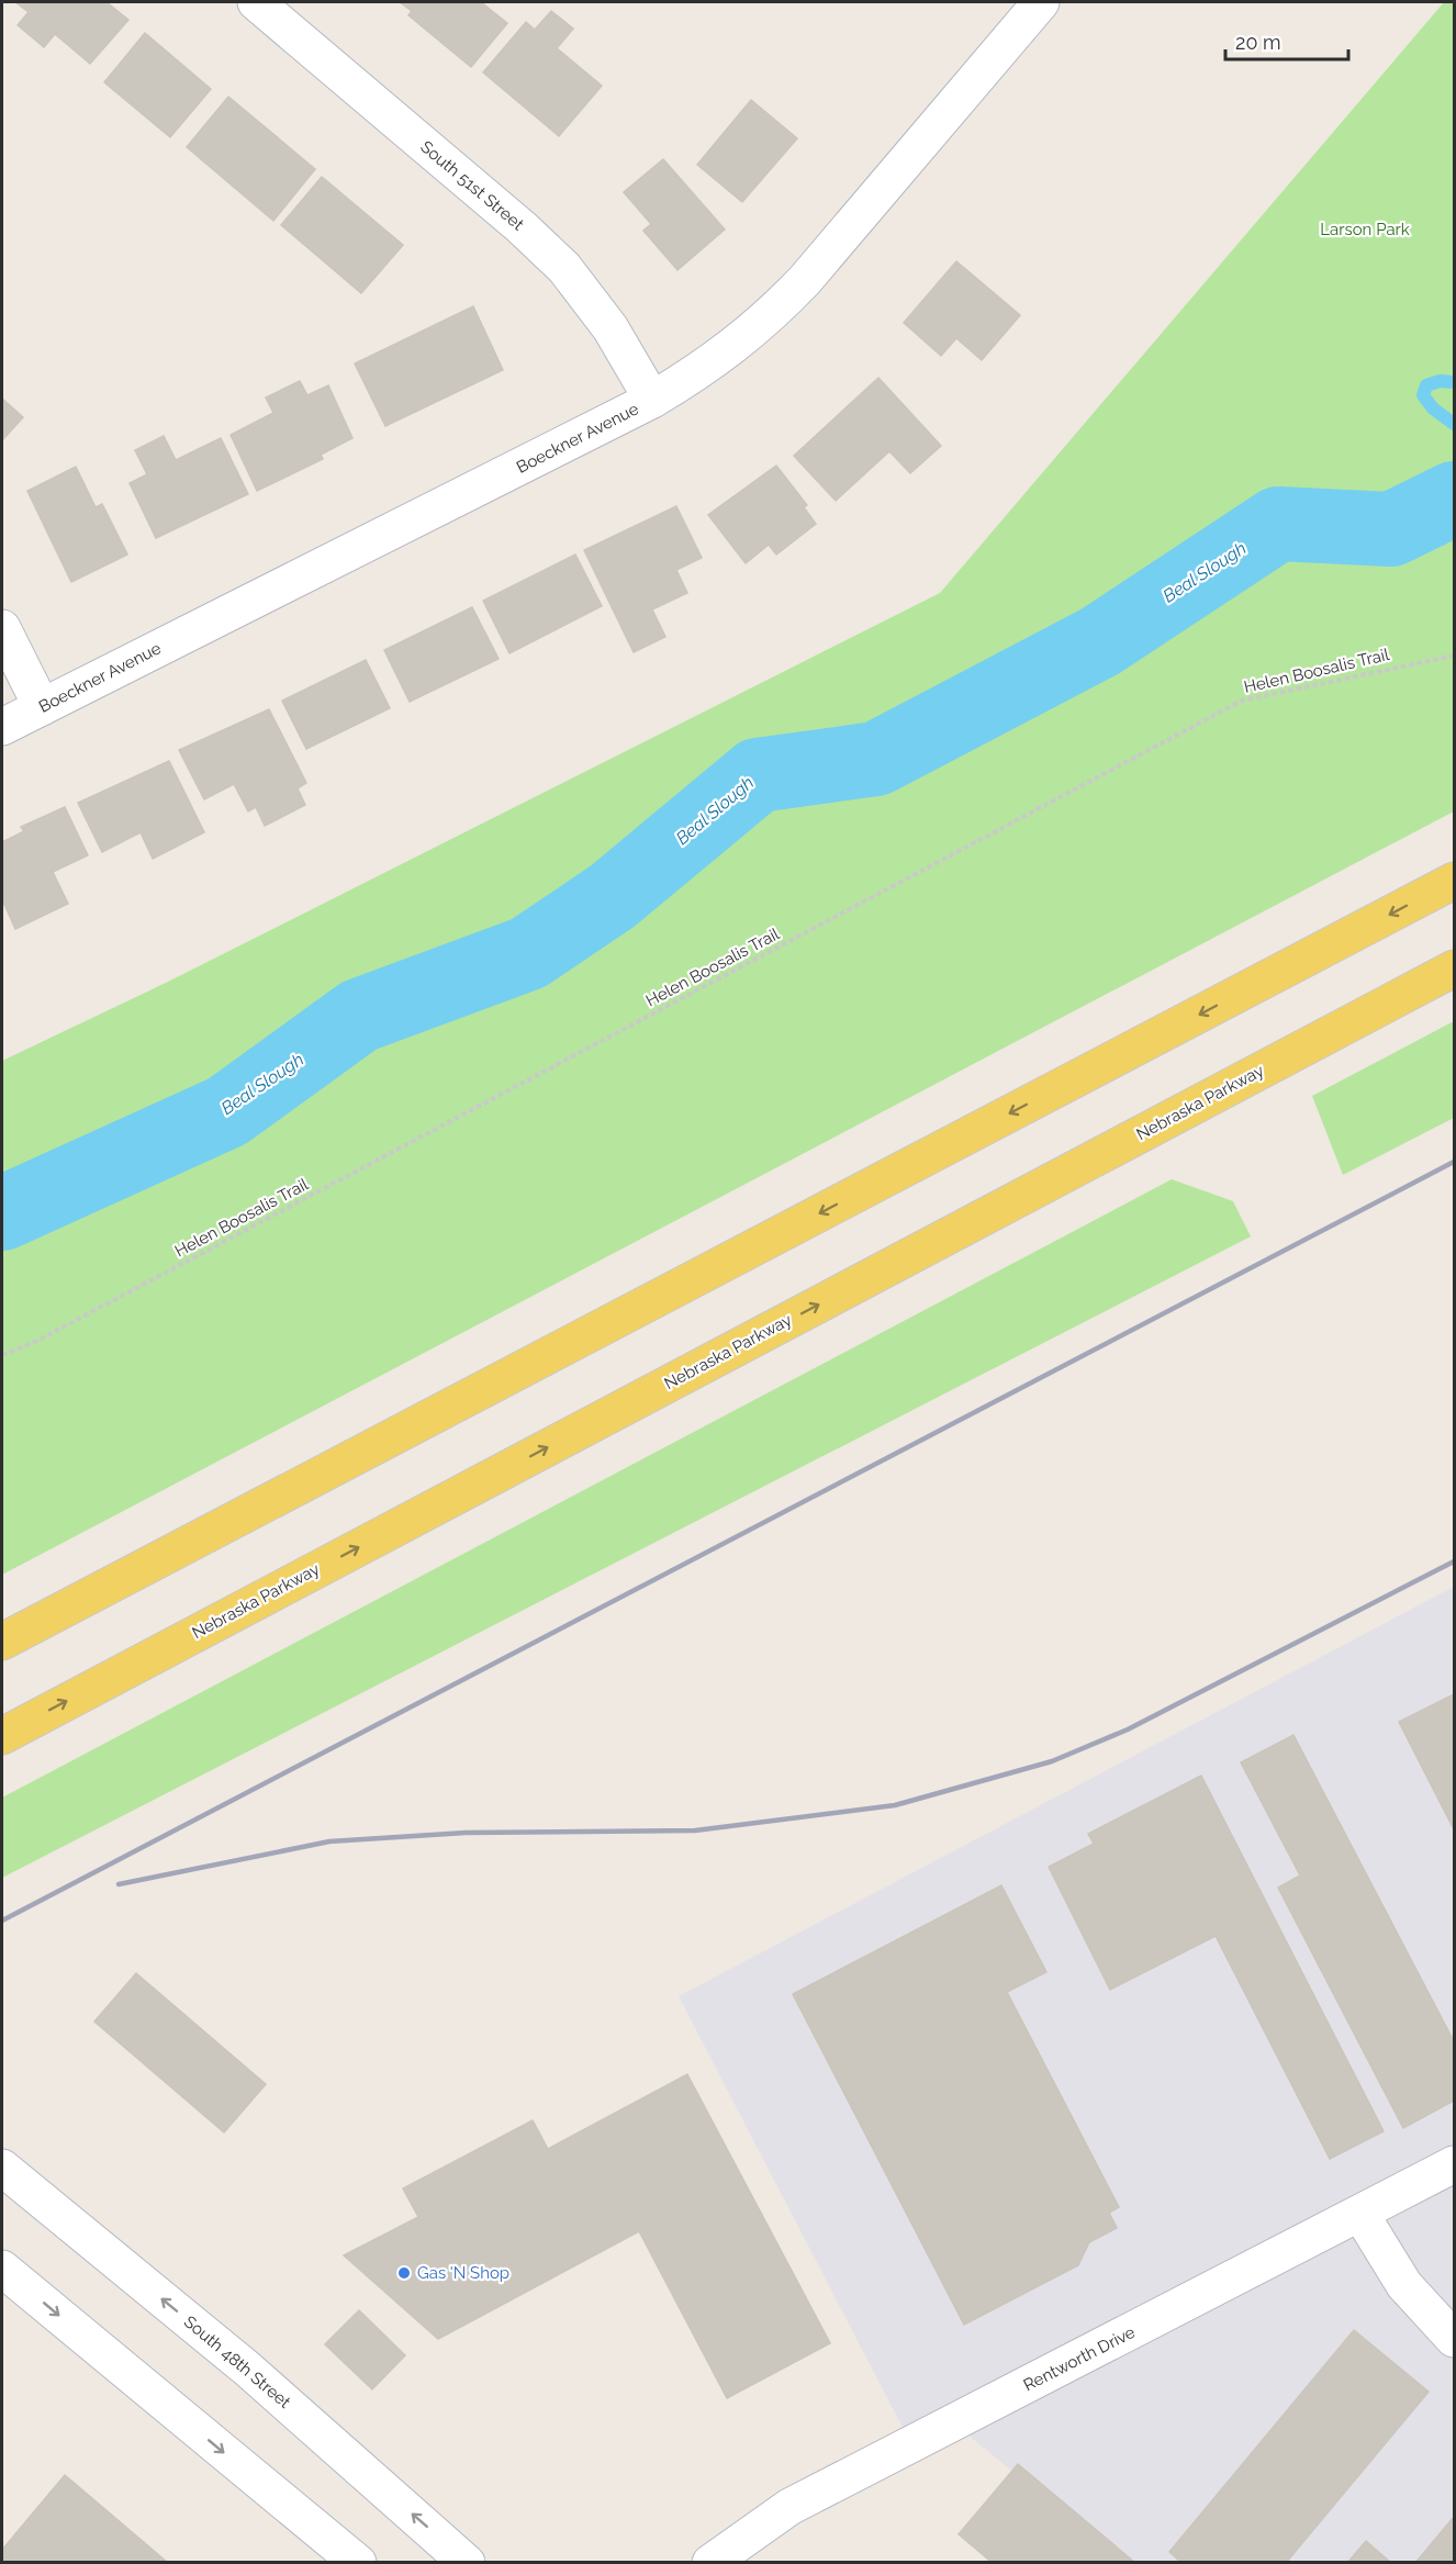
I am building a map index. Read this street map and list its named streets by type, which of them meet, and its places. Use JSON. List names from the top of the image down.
{
  "streets": {
    "main road": ["Nebraska Parkway"],
    "street": [
      "South 51st Street",
      "Boeckner Avenue",
      "Rentworth Drive",
      "South 48th Street"
    ],
    "path": ["Helen Boosalis Trail"]
  },
  "crossings": [
    ["South 51st Street", "Boeckner Avenue"]
  ],
  "water": ["Beal Slough"],
  "parks": ["Larson Park"],
  "places": ["Gas 'N Shop"],
  "scale_bar": "20 m"
}
